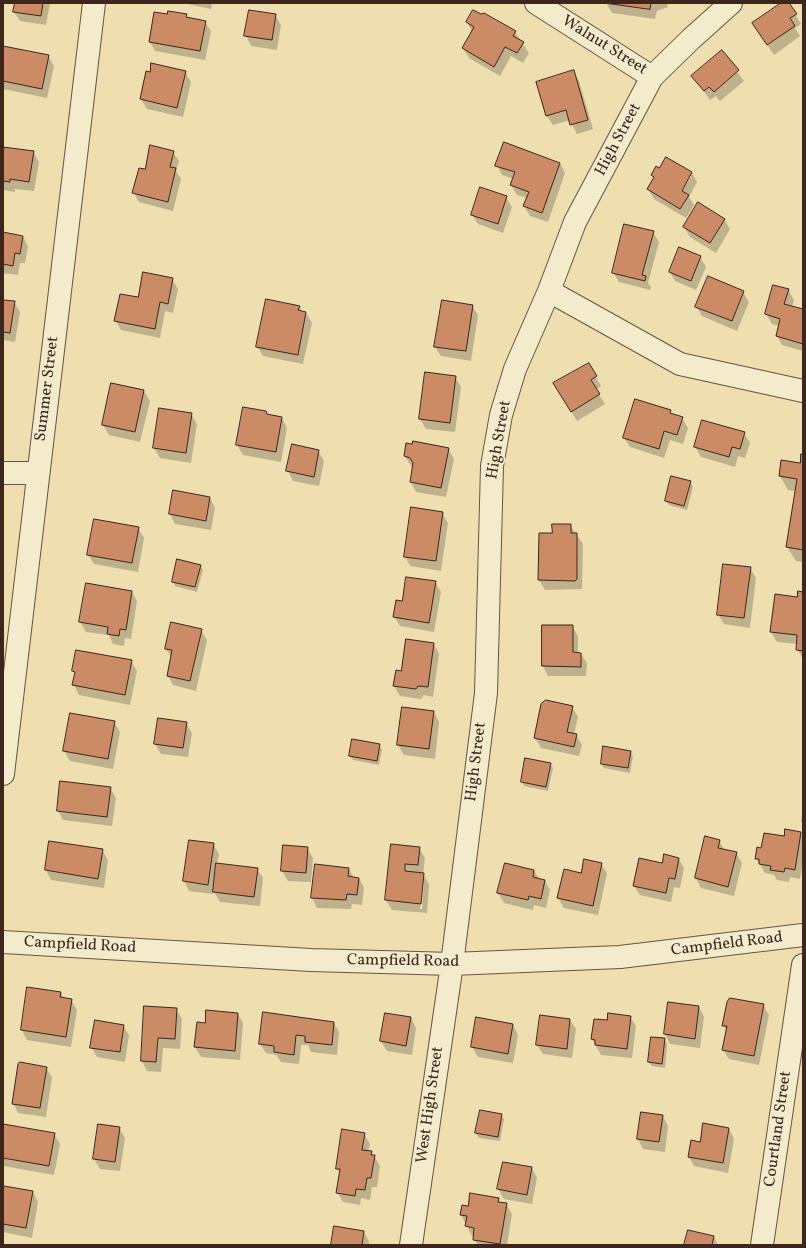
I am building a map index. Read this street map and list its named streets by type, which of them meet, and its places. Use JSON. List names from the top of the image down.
{
  "streets": {
    "street": [
      "Walnut Street",
      "High Street",
      "Summer Street",
      "Campfield Road",
      "West High Street",
      "Courtland Street"
    ]
  },
  "crossings": [
    ["Walnut Street", "High Street"],
    ["High Street", "Campfield Road"],
    ["High Street", "West High Street"],
    ["Campfield Road", "West High Street"]
  ]
}
